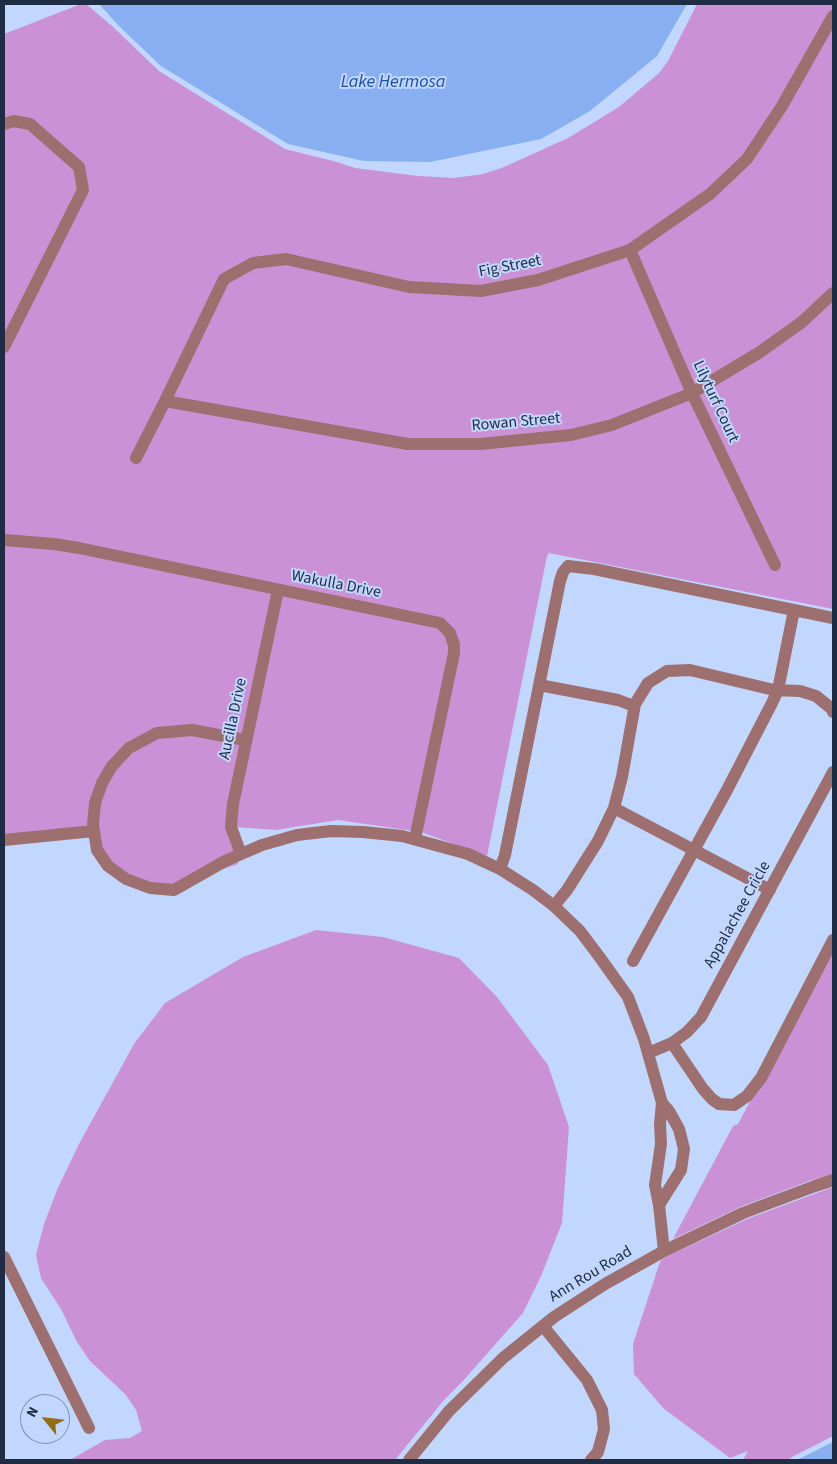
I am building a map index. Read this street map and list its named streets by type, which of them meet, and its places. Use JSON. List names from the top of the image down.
{
  "streets": {
    "street": [
      "Fig Street",
      "Lilyturf Court",
      "Rowan Street",
      "Wakulla Drive",
      "Aucilla Drive",
      "Appalachee Cricle",
      "Ann Rou Road"
    ]
  },
  "crossings": [
    ["Fig Street", "Lilyturf Court"],
    ["Fig Street", "Rowan Street"],
    ["Lilyturf Court", "Rowan Street"],
    ["Wakulla Drive", "Aucilla Drive"]
  ],
  "water": ["Lake Hermosa"],
  "north": "top left"
}
